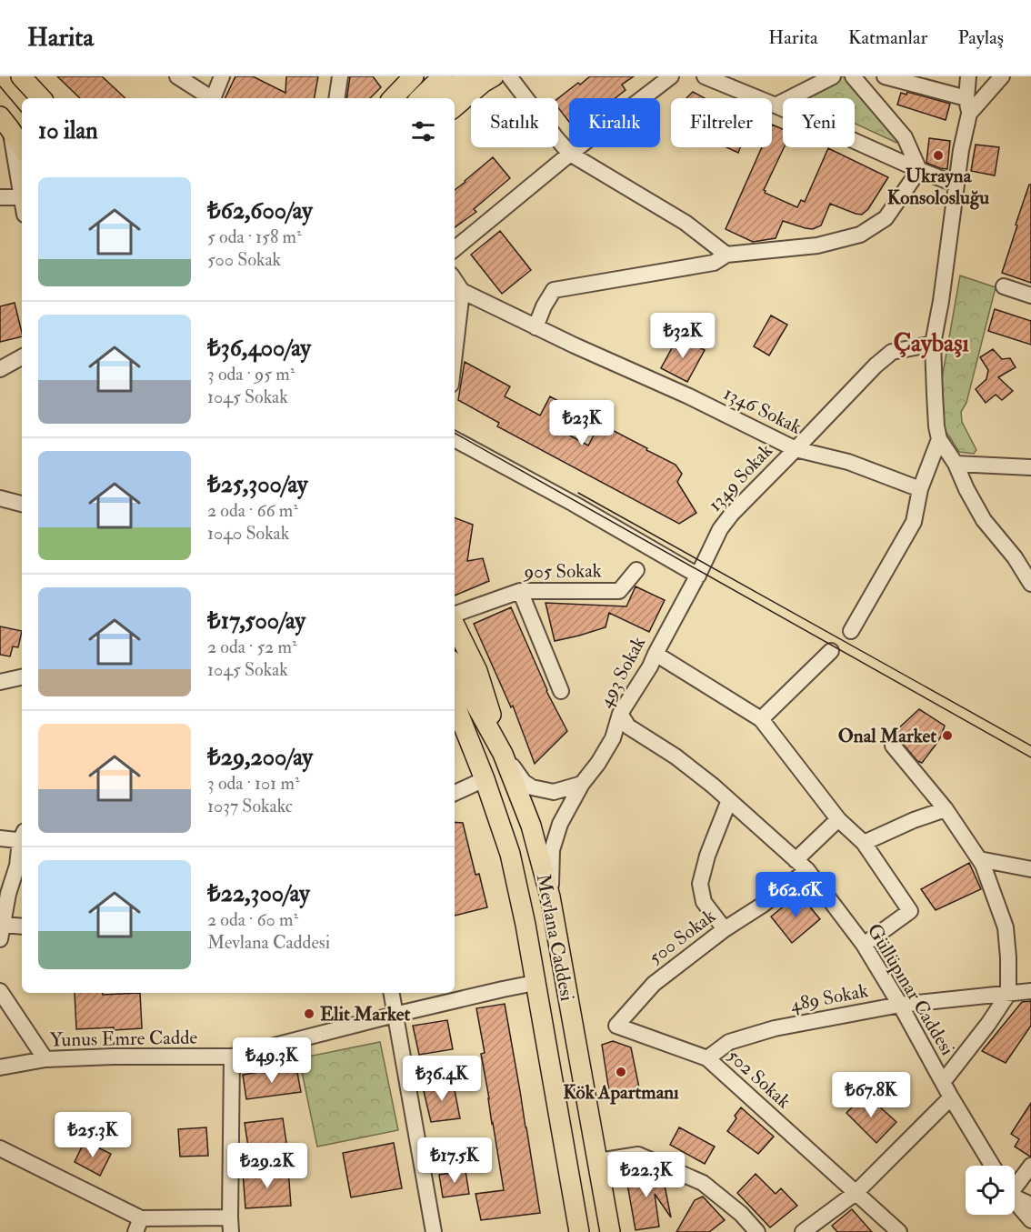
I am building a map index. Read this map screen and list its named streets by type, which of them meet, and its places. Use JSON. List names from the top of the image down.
{
  "streets": {
    "main road": ["Mevlana Caddesi"],
    "street": [
      "1346 Sokak",
      "1349 Sokak",
      "905 Sokak",
      "493 Sokak",
      "500 Sokak",
      "Güllüpınar Caddesi",
      "489 Sokak",
      "Yunus Emre Cadde",
      "502 Sokak"
    ]
  },
  "crossings": [
    ["1346 Sokak", "1349 Sokak"],
    ["1349 Sokak", "493 Sokak"],
    ["493 Sokak", "Mevlana Caddesi"],
    ["493 Sokak", "Güllüpınar Caddesi"],
    ["500 Sokak", "Güllüpınar Caddesi"],
    ["500 Sokak", "502 Sokak"],
    ["Mevlana Caddesi", "Yunus Emre Cadde"],
    ["Güllüpınar Caddesi", "489 Sokak"],
    ["489 Sokak", "502 Sokak"]
  ],
  "districts": ["Çaybaşı"],
  "places": [
    "Ukrayna Konsolosluğu",
    "Onal Market",
    "Elit Market",
    "Kök Apartmanı"
  ],
  "page": {
    "header": "Harita",
    "nav": ["Harita", "Katmanlar", "Paylaş"],
    "chip": [
      "Satılık",
      "Kiralık",
      "Filtreler",
      "Yeni"
    ],
    "heading": "10 ilan",
    "list": [
      {
        "name": "₺62,600/ay",
        "note": "5 oda · 158 m² · 500 Sokak"
      },
      {
        "name": "₺36,400/ay",
        "note": "3 oda · 95 m² · 1045 Sokak"
      },
      {
        "name": "₺25,300/ay",
        "note": "2 oda · 66 m² · 1040 Sokak"
      },
      {
        "name": "₺17,500/ay",
        "note": "2 oda · 52 m² · 1045 Sokak"
      },
      {
        "name": "₺29,200/ay",
        "note": "3 oda · 101 m² · 1037 Sokakc"
      },
      {
        "name": "₺22,300/ay",
        "note": "2 oda · 60 m² · Mevlana Caddesi"
      }
    ],
    "price": [
      "₺32K",
      "₺23K",
      "₺62.6K",
      "₺49.3K",
      "₺36.4K",
      "₺67.8K",
      "₺25.3K",
      "₺17.5K",
      "₺29.2K",
      "₺22.3K"
    ]
  }
}
